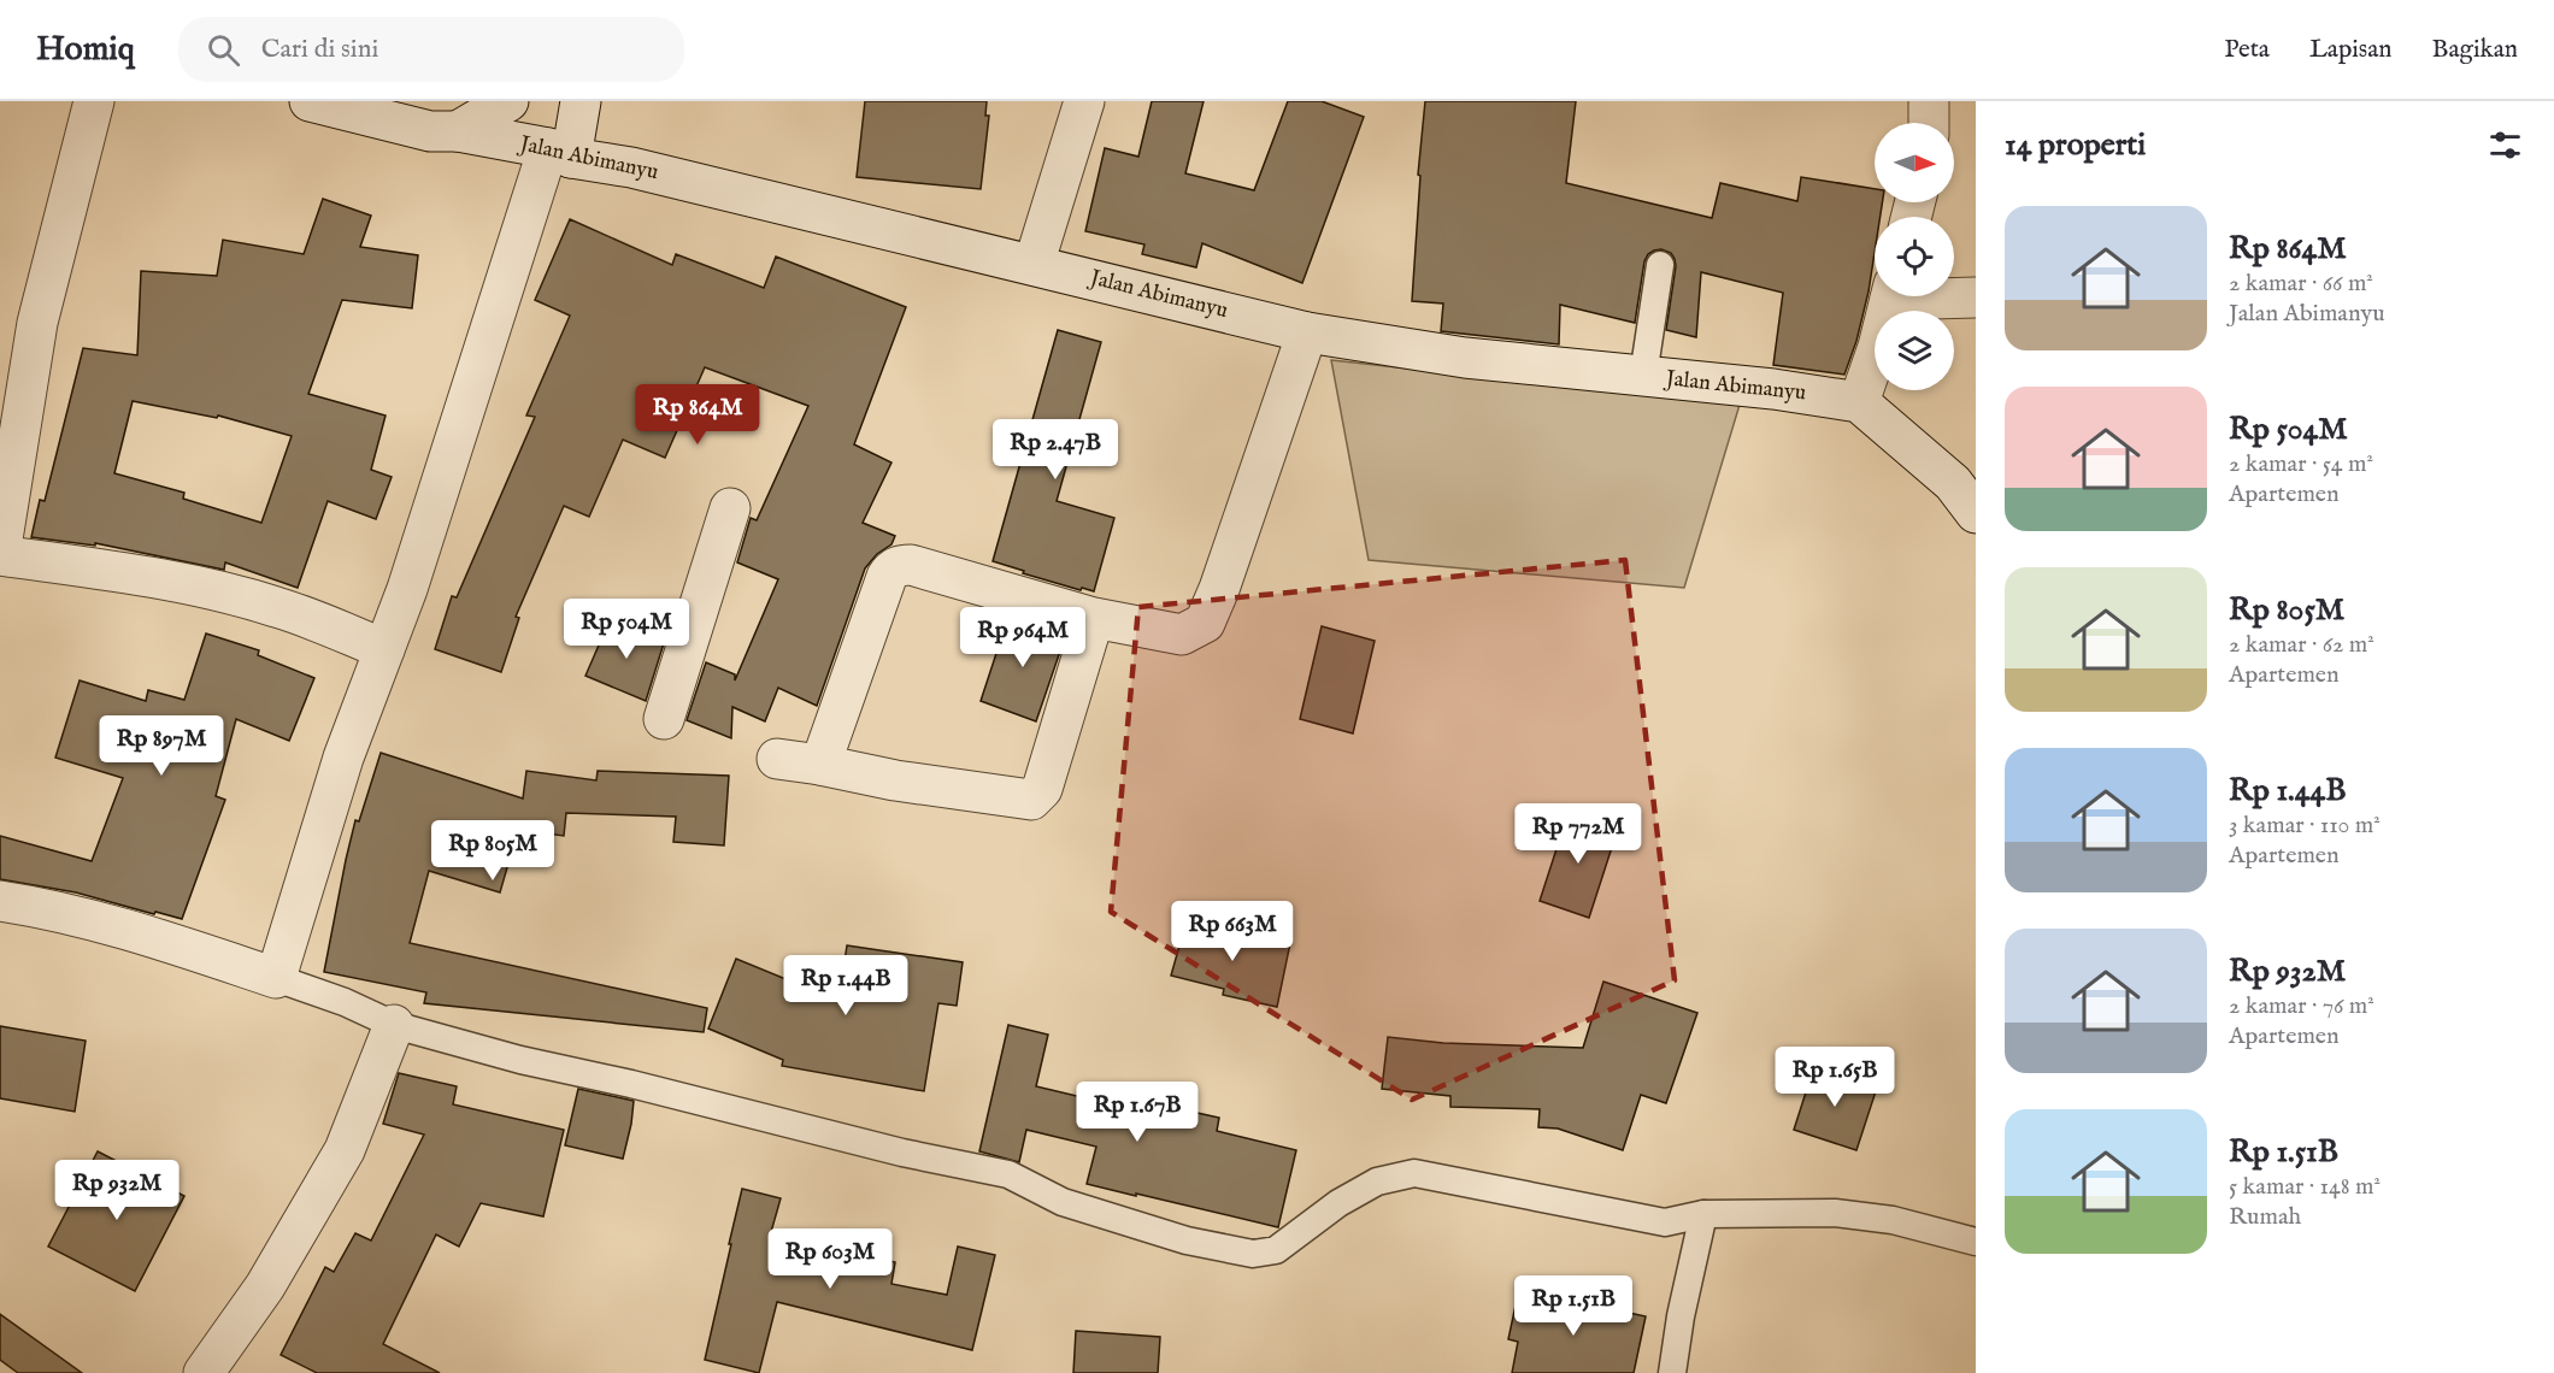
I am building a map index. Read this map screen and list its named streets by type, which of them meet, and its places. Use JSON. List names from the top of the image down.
{
  "streets": {
    "street": ["Jalan Abimanyu"]
  },
  "north": "right",
  "page": {
    "header": "Homiq",
    "search": "Cari di sini",
    "nav": ["Peta", "Lapisan", "Bagikan"],
    "heading": "14 properti",
    "list": [
      {
        "name": "Rp 864M",
        "note": "2 kamar · 66 m² · Jalan Abimanyu"
      },
      {
        "name": "Rp 504M",
        "note": "2 kamar · 54 m² · Apartemen"
      },
      {
        "name": "Rp 805M",
        "note": "2 kamar · 62 m² · Apartemen"
      },
      {
        "name": "Rp 1.44B",
        "note": "3 kamar · 110 m² · Apartemen"
      },
      {
        "name": "Rp 932M",
        "note": "2 kamar · 76 m² · Apartemen"
      },
      {
        "name": "Rp 1.51B",
        "note": "5 kamar · 148 m² · Rumah"
      }
    ],
    "price": [
      "Rp 864M",
      "Rp 2.47B",
      "Rp 504M",
      "Rp 964M",
      "Rp 897M",
      "Rp 772M",
      "Rp 805M",
      "Rp 663M",
      "Rp 1.44B",
      "Rp 1.65B",
      "Rp 1.67B",
      "Rp 932M",
      "Rp 603M",
      "Rp 1.51B"
    ]
  }
}
